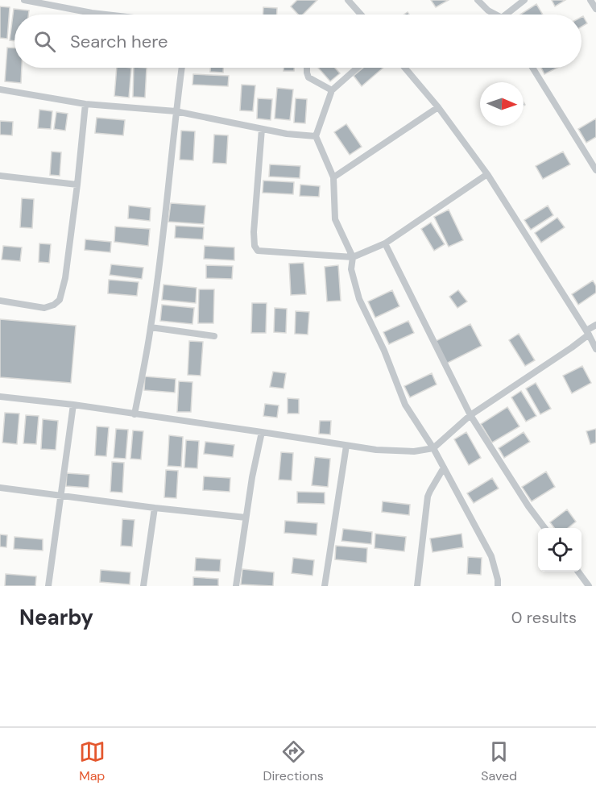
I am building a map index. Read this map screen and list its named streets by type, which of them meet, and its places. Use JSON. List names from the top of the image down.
{
  "north": "right",
  "page": {
    "search": "Search here",
    "heading": ["Nearby", "0 results"],
    "nav": ["Map", "Directions", "Saved"]
  }
}
